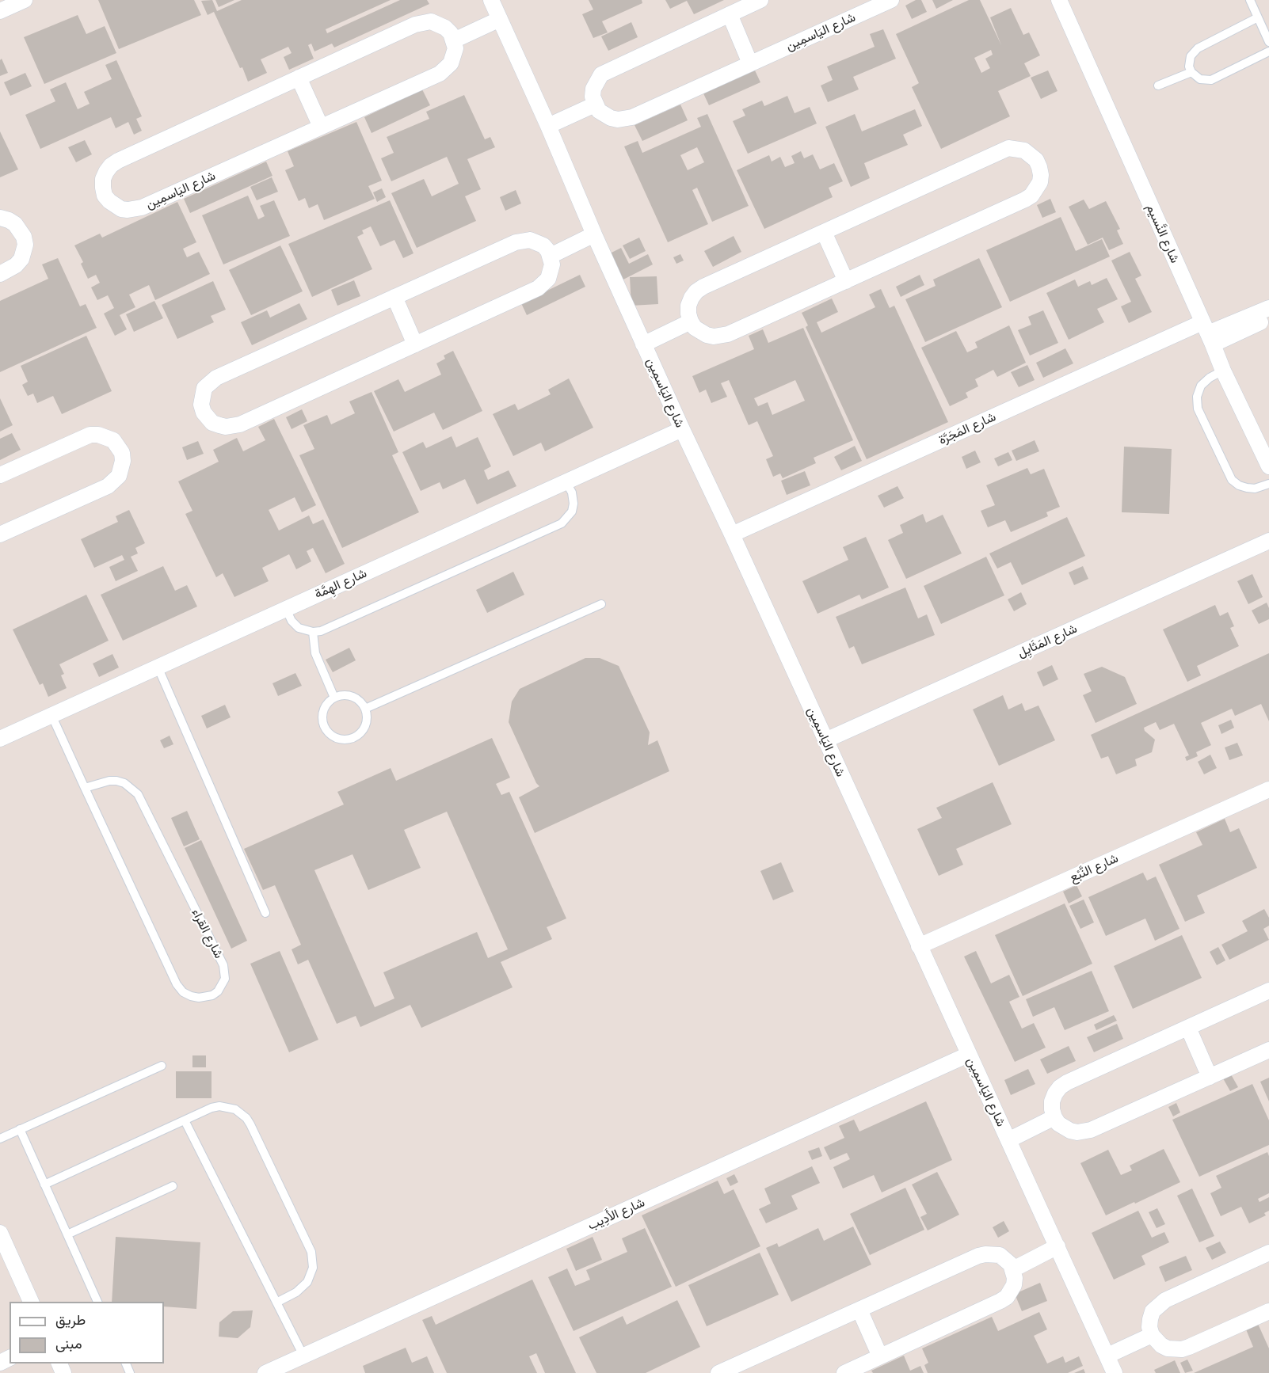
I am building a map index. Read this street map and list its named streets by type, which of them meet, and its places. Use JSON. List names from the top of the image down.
{
  "streets": {
    "street": [
      "شارع اليَاسمِين",
      "شارع النَّسيم",
      "شارع المَجَرَّة",
      "شارع الهِمَّة",
      "شارع المَثَايِل",
      "شارع النَّبْع",
      "شارع الأَدِيب"
    ],
    "lane": ["شارع القراء"]
  },
  "crossings": [
    ["شارع اليَاسمِين", "شارع المَجَرَّة"],
    ["شارع اليَاسمِين", "شارع الهِمَّة"],
    ["شارع اليَاسمِين", "شارع المَثَايِل"],
    ["شارع اليَاسمِين", "شارع النَّبْع"],
    ["شارع اليَاسمِين", "شارع الأَدِيب"],
    ["شارع النَّسيم", "شارع المَجَرَّة"],
    ["شارع الهِمَّة", "شارع القراء"]
  ],
  "legend": ["طريق", "مبنى"]
}
